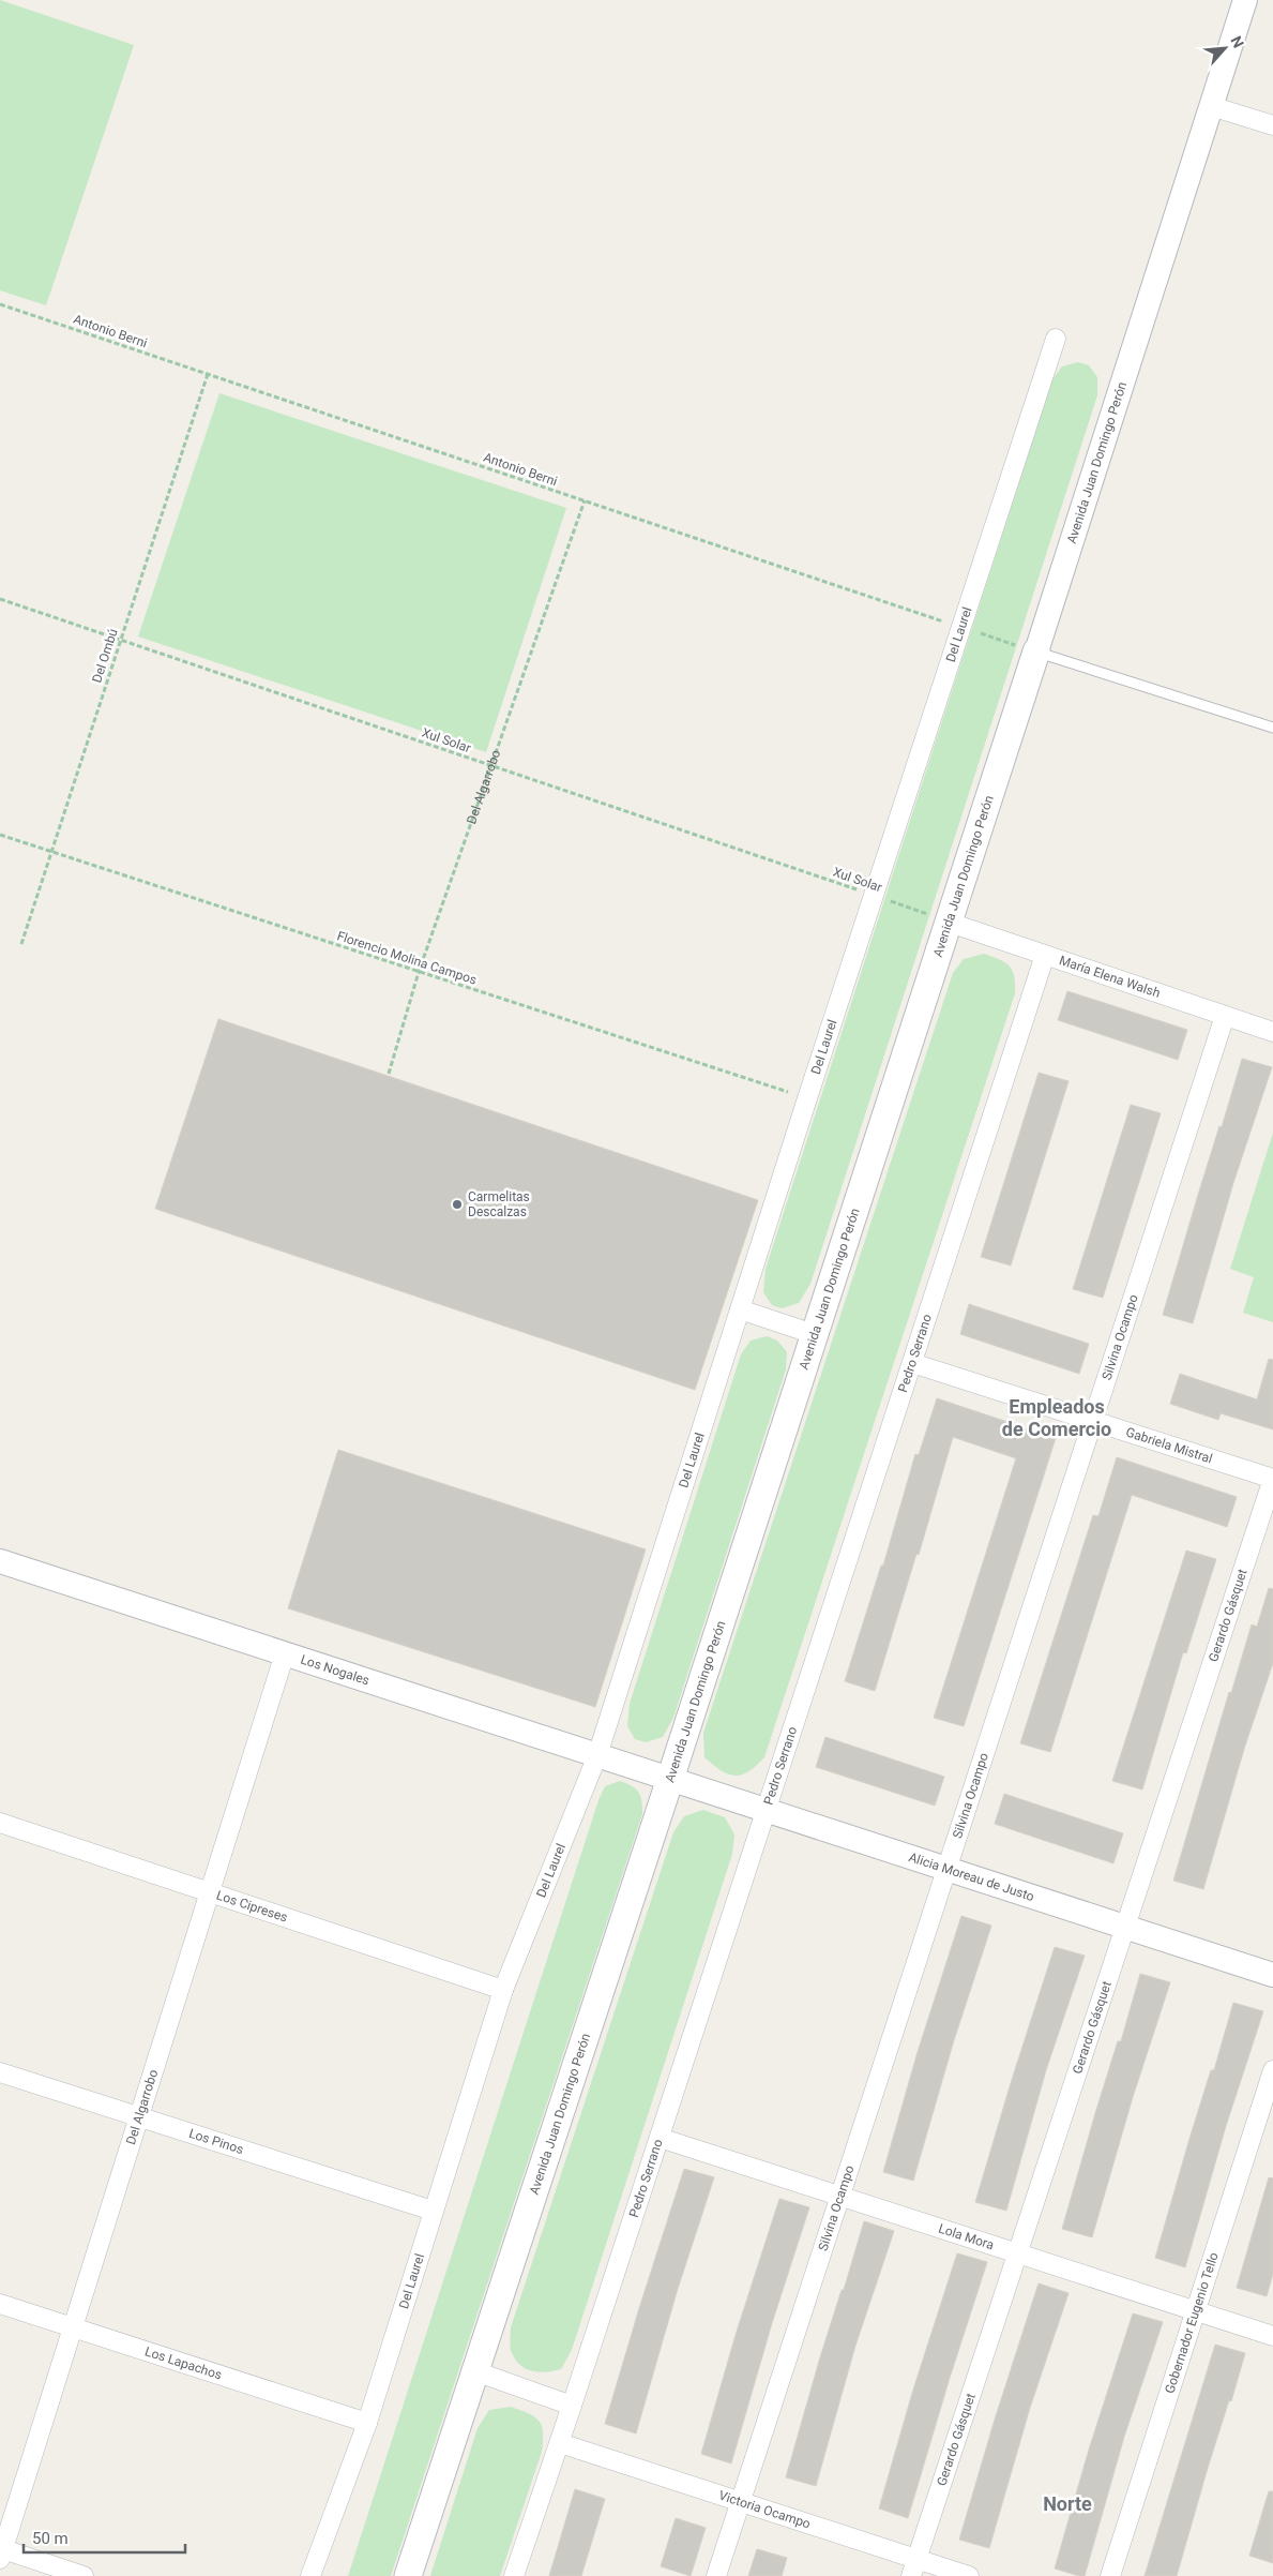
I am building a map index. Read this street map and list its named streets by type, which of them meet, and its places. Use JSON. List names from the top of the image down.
{
  "streets": {
    "main road": ["Avenida Juan Domingo Perón"],
    "street": [
      "Del Laurel",
      "Del Algarrobo",
      "María Elena Walsh",
      "Silvina Ocampo",
      "Pedro Serrano",
      "Gabriela Mistral",
      "Gerardo Gásquet",
      "Los Nogales",
      "Alicia Moreau de Justo",
      "Los Cipreses",
      "Los Pinos",
      "Lola Mora",
      "Gobernador Eugenio Tello",
      "Los Lapachos",
      "Victoria Ocampo"
    ],
    "path": [
      "Antonio Berni",
      "Del Ombú",
      "Xul Solar",
      "Florencio Molina Campos"
    ]
  },
  "crossings": [
    ["Antonio Berni", "Avenida Juan Domingo Perón"],
    ["Antonio Berni", "Del Laurel"],
    ["Antonio Berni", "Del Ombú"],
    ["Antonio Berni", "Del Algarrobo"],
    ["Avenida Juan Domingo Perón", "Xul Solar"],
    ["Avenida Juan Domingo Perón", "María Elena Walsh"],
    ["Avenida Juan Domingo Perón", "Los Nogales"],
    ["Avenida Juan Domingo Perón", "Alicia Moreau de Justo"],
    ["Del Laurel", "Xul Solar"],
    ["Del Laurel", "Florencio Molina Campos"],
    ["Del Laurel", "Los Nogales"],
    ["Del Laurel", "Los Cipreses"],
    ["Del Laurel", "Los Pinos"],
    ["Del Laurel", "Los Lapachos"],
    ["Del Ombú", "Xul Solar"],
    ["Del Ombú", "Florencio Molina Campos"],
    ["Xul Solar", "Del Algarrobo"],
    ["Xul Solar", "María Elena Walsh"],
    ["Del Algarrobo", "Florencio Molina Campos"],
    ["Del Algarrobo", "Los Nogales"],
    ["Del Algarrobo", "Los Cipreses"],
    ["Del Algarrobo", "Los Pinos"],
    ["Del Algarrobo", "Los Lapachos"],
    ["María Elena Walsh", "Silvina Ocampo"],
    ["María Elena Walsh", "Pedro Serrano"],
    ["Silvina Ocampo", "Gabriela Mistral"],
    ["Silvina Ocampo", "Alicia Moreau de Justo"],
    ["Silvina Ocampo", "Lola Mora"],
    ["Silvina Ocampo", "Victoria Ocampo"],
    ["Pedro Serrano", "Gabriela Mistral"],
    ["Pedro Serrano", "Alicia Moreau de Justo"],
    ["Pedro Serrano", "Lola Mora"],
    ["Pedro Serrano", "Victoria Ocampo"],
    ["Gabriela Mistral", "Gerardo Gásquet"],
    ["Gerardo Gásquet", "Alicia Moreau de Justo"],
    ["Gerardo Gásquet", "Lola Mora"],
    ["Gerardo Gásquet", "Victoria Ocampo"],
    ["Los Nogales", "Alicia Moreau de Justo"],
    ["Lola Mora", "Gobernador Eugenio Tello"]
  ],
  "districts": ["Empleados de Comercio", "Norte"],
  "places": ["Carmelitas Descalzas"],
  "scale_bar": "50 m",
  "north": "top right"
}
